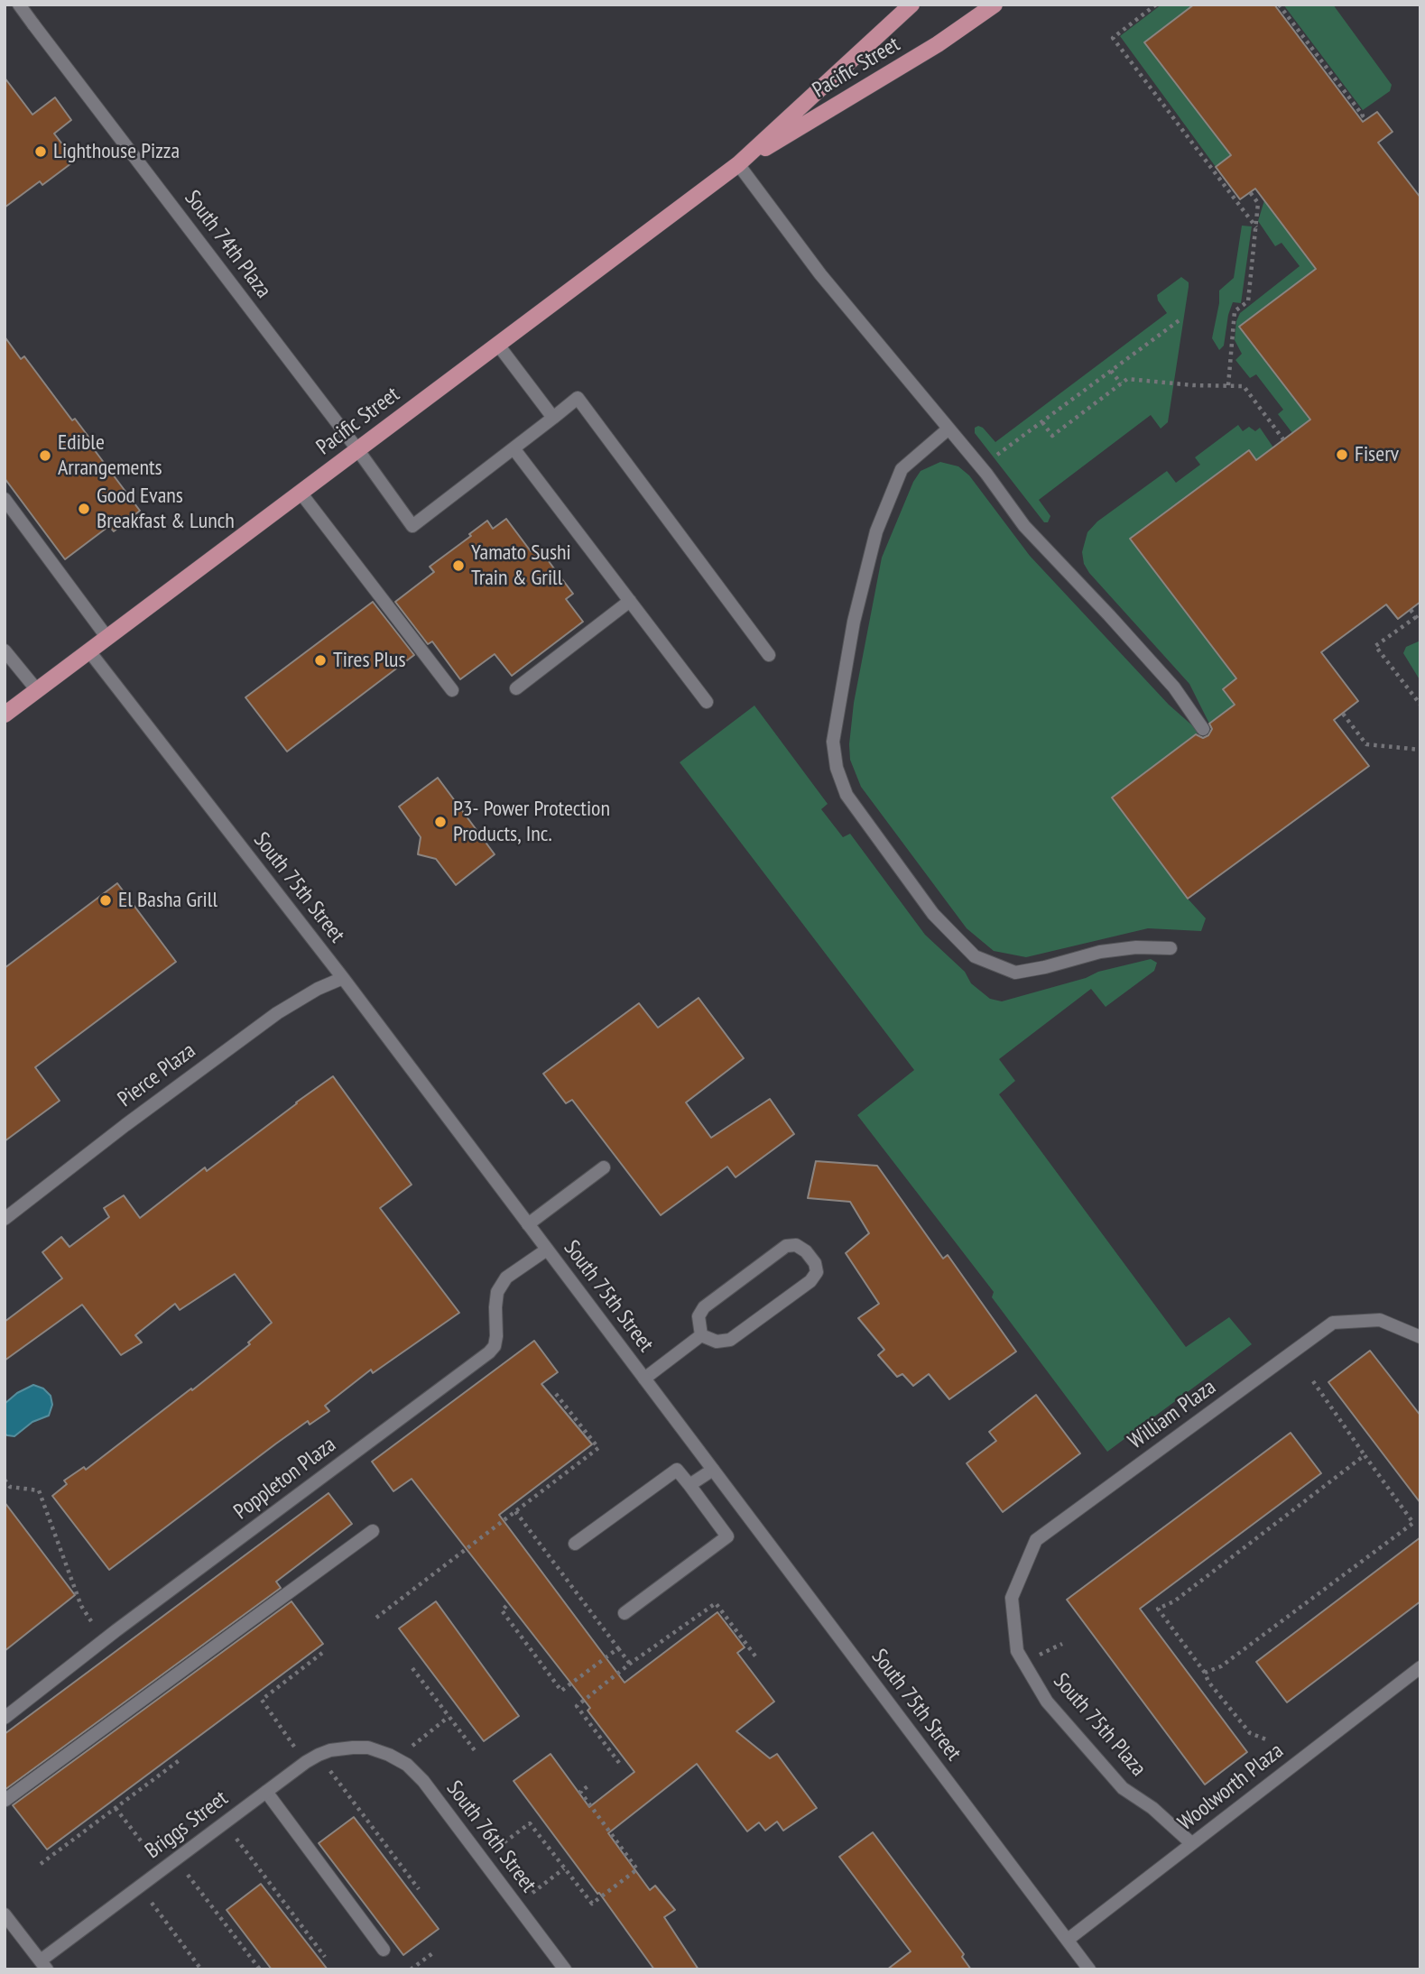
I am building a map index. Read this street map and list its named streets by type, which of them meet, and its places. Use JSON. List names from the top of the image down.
{
  "streets": {
    "main road": ["Pacific Street"],
    "street": [
      "South 74th Plaza",
      "South 75th Street",
      "Pierce Plaza",
      "William Plaza",
      "Poppleton Plaza",
      "South 75th Plaza",
      "Woolworth Plaza",
      "Briggs Street",
      "South 76th Street"
    ]
  },
  "crossings": [
    ["Pacific Street", "South 74th Plaza"],
    ["Pacific Street", "South 75th Street"],
    ["South 75th Street", "Pierce Plaza"],
    ["South 75th Street", "Poppleton Plaza"],
    ["South 75th Street", "Woolworth Plaza"],
    ["William Plaza", "South 75th Plaza"],
    ["South 75th Plaza", "Woolworth Plaza"],
    ["Briggs Street", "South 76th Street"]
  ],
  "places": [
    "Lighthouse Pizza",
    "Fiserv",
    "Edible Arrangements",
    "Good Evans Breakfast & Lunch",
    "Yamato Sushi Train & Grill",
    "Tires Plus",
    "P3- Power Protection Products, Inc.",
    "El Basha Grill"
  ]
}
